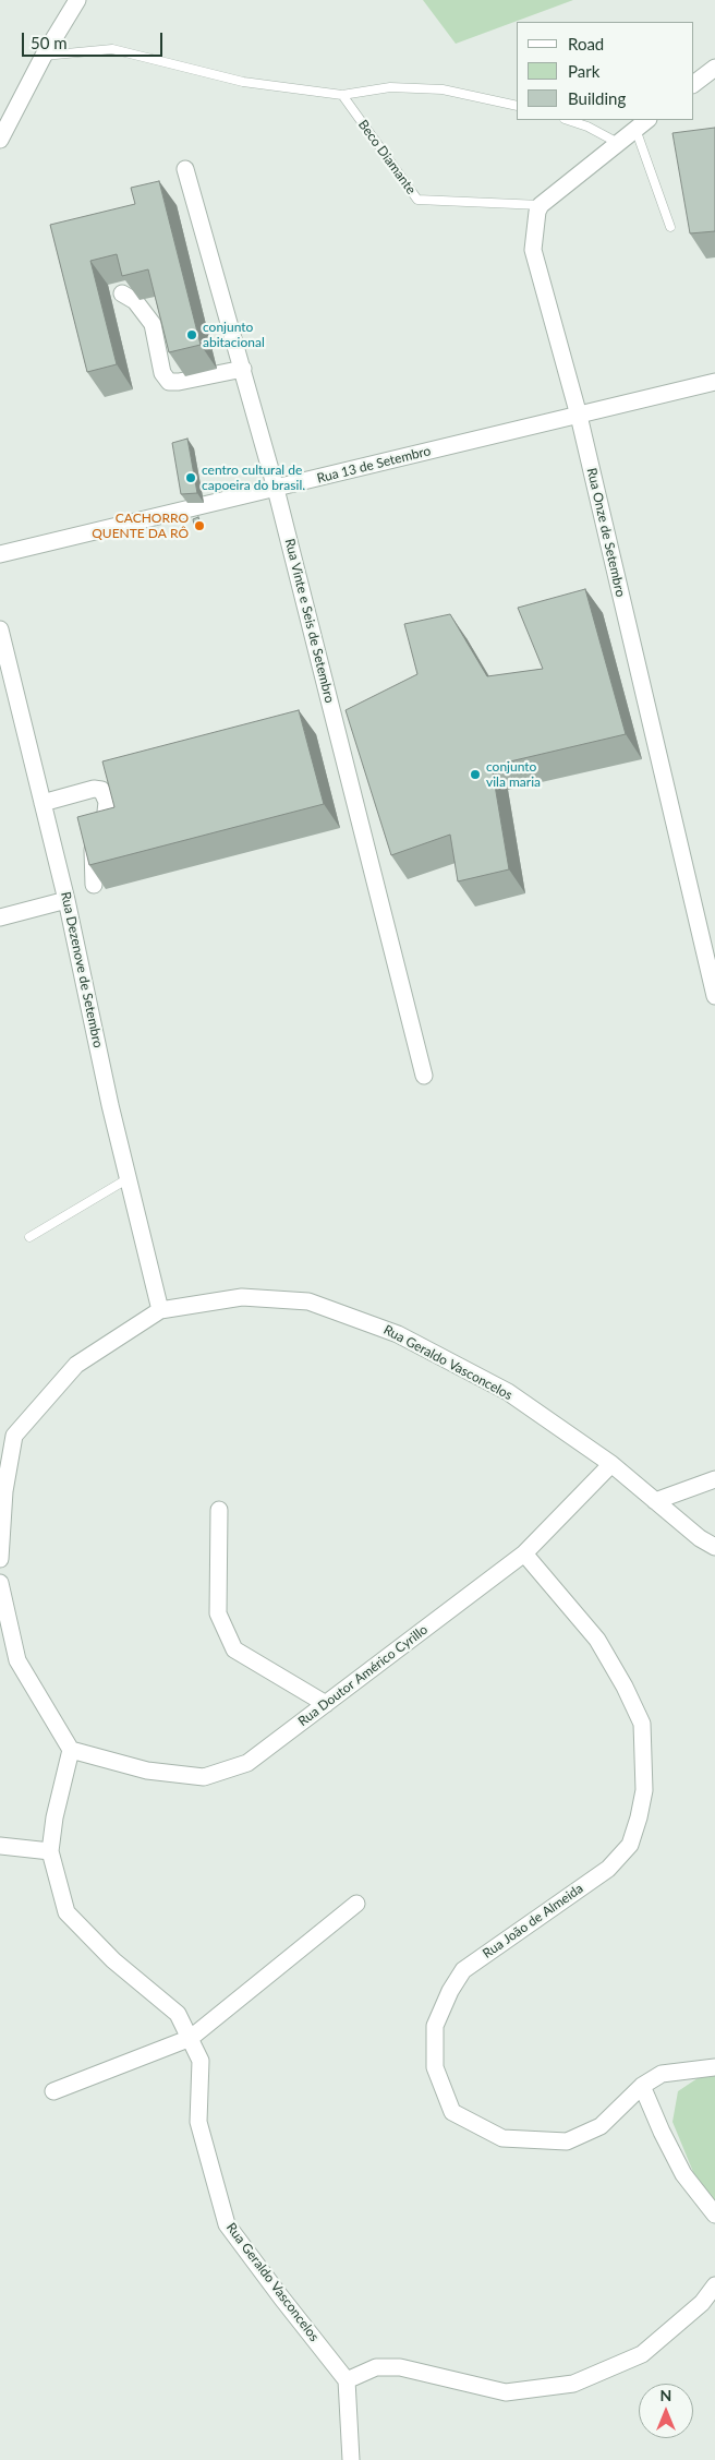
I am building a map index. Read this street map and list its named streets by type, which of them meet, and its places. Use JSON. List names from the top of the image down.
{
  "streets": {
    "street": [
      "Rua 13 de Setembro",
      "Rua Onze de Setembro",
      "Rua Vinte e Seis de Setembro",
      "Rua Dezenove de Setembro",
      "Rua Geraldo Vasconcelos",
      "Rua Doutor Américo Cyrillo",
      "Rua João de Almeida"
    ],
    "lane": ["Beco Diamante"]
  },
  "crossings": [
    ["Beco Diamante", "Rua Onze de Setembro"],
    ["Rua 13 de Setembro", "Rua Onze de Setembro"],
    ["Rua 13 de Setembro", "Rua Vinte e Seis de Setembro"],
    ["Rua Dezenove de Setembro", "Rua Geraldo Vasconcelos"],
    ["Rua Geraldo Vasconcelos", "Rua Doutor Américo Cyrillo"],
    ["Rua Doutor Américo Cyrillo", "Rua João de Almeida"]
  ],
  "places": [
    "conjunto abitacional",
    "centro cultural de capoeira do brasil.",
    "CACHORRO QUENTE DA RÔ",
    "conjunto vila maria"
  ],
  "legend": ["Road", "Park", "Building"],
  "scale_bar": "50 m",
  "north": "top"
}
